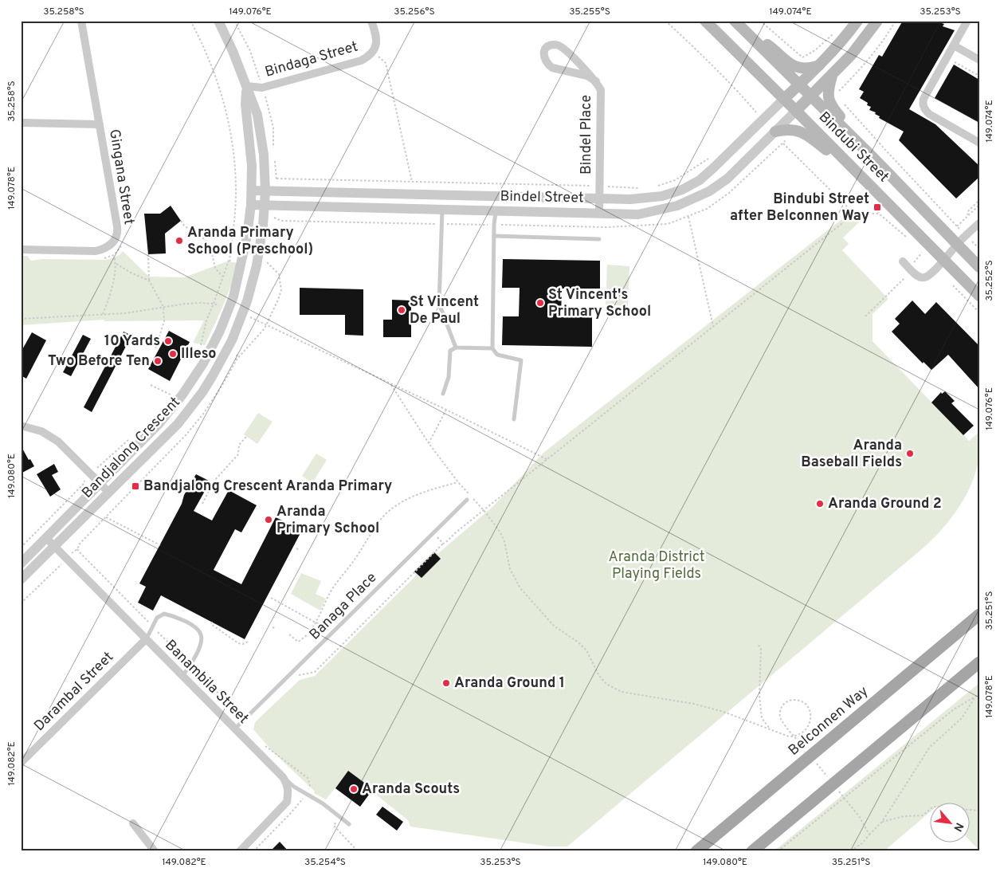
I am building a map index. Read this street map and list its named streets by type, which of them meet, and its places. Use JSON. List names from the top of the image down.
{
  "streets": {
    "main road": ["Bindubi Street", "Belconnen Way"],
    "street": [
      "Bindaga Street",
      "Bindel Place",
      "Gingana Street",
      "Bindel Street",
      "Bandjalong Crescent",
      "Banambila Street",
      "Darambal Street"
    ],
    "lane": ["Banaga Place"]
  },
  "crossings": [
    ["Bindaga Street", "Bandjalong Crescent"],
    ["Bindel Place", "Bindel Street"],
    ["Bindubi Street", "Bindel Street"],
    ["Bindel Street", "Bandjalong Crescent"],
    ["Bandjalong Crescent", "Banambila Street"],
    ["Banaga Place", "Banambila Street"],
    ["Banambila Street", "Darambal Street"]
  ],
  "parks": ["Aranda District Playing Fields"],
  "places": {
    "transit": ["Bindubi Street after Belconnen Way", "Bandjalong Crescent Aranda Primary"],
    "other": [
      "Aranda Primary School (Preschool)",
      "St Vincent's Primary School",
      "St Vincent De Paul",
      "10 Yards",
      "Illeso",
      "Two Before Ten",
      "Aranda Baseball Fields",
      "Aranda Ground 2",
      "Aranda Primary School",
      "Aranda Ground 1",
      "Aranda Scouts"
    ]
  },
  "north": "bottom right",
  "coordinates": [
    "35.258°S",
    "149.076°E",
    "35.256°S",
    "35.255°S",
    "149.074°E",
    "35.253°S",
    "149.078°E",
    "35.252°S",
    "149.080°E",
    "35.251°S",
    "149.082°E",
    "35.254°S"
  ]
}
